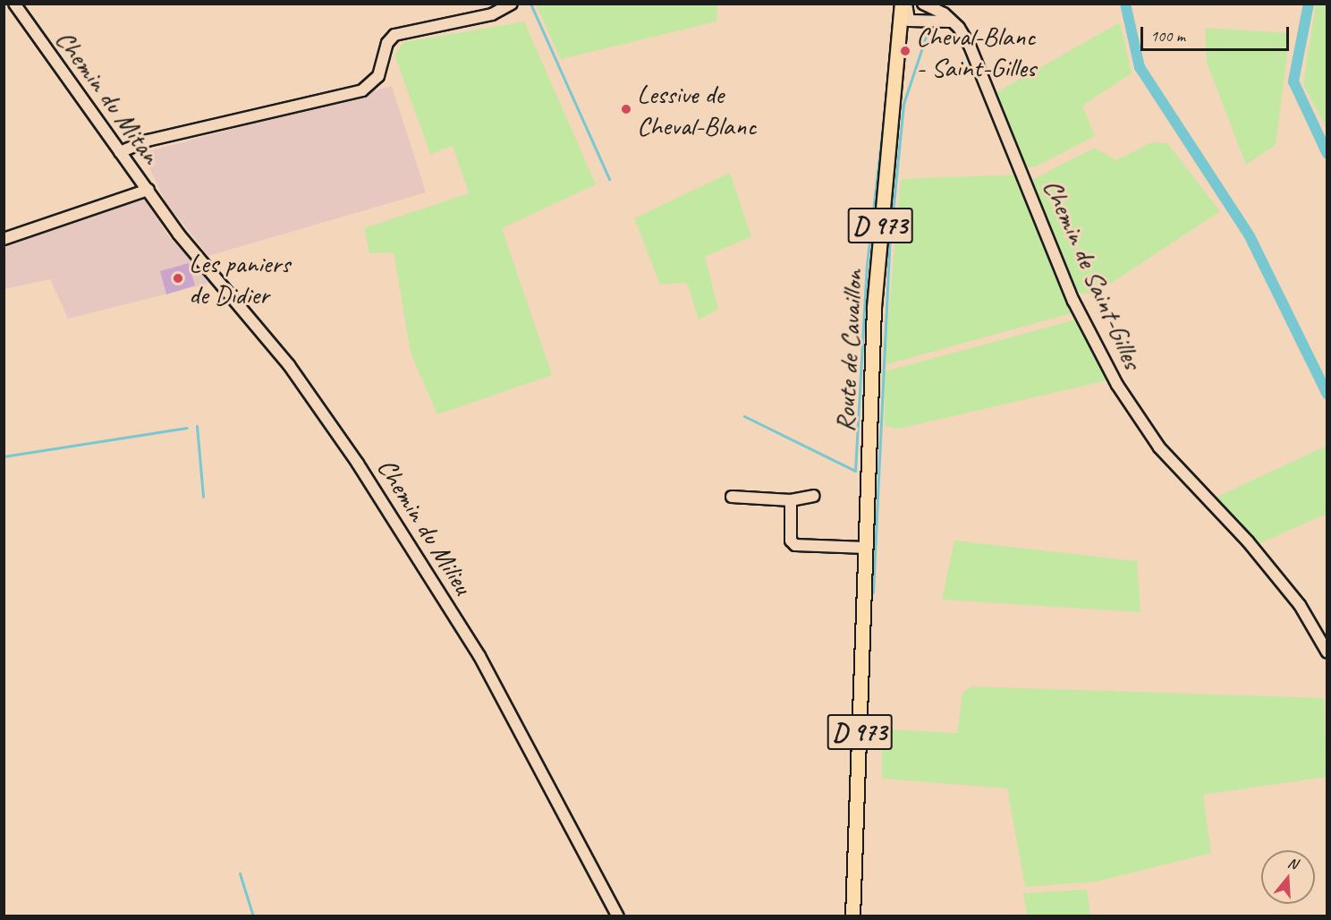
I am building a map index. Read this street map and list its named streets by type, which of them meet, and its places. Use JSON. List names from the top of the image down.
{
  "streets": {
    "main road": ["D 973", "Route de Cavaillon"],
    "street": ["Chemin du Mitan", "Chemin de Saint-Gilles", "Chemin du Milieu"]
  },
  "crossings": [
    ["Chemin du Mitan", "Chemin du Milieu"],
    ["D 973", "Route de Cavaillon"]
  ],
  "places": ["Cheval-Blanc - Saint-Gilles", "Lessive de Cheval-Blanc", "Les paniers de Didier"],
  "scale_bar": "100 m",
  "north": "top"
}
